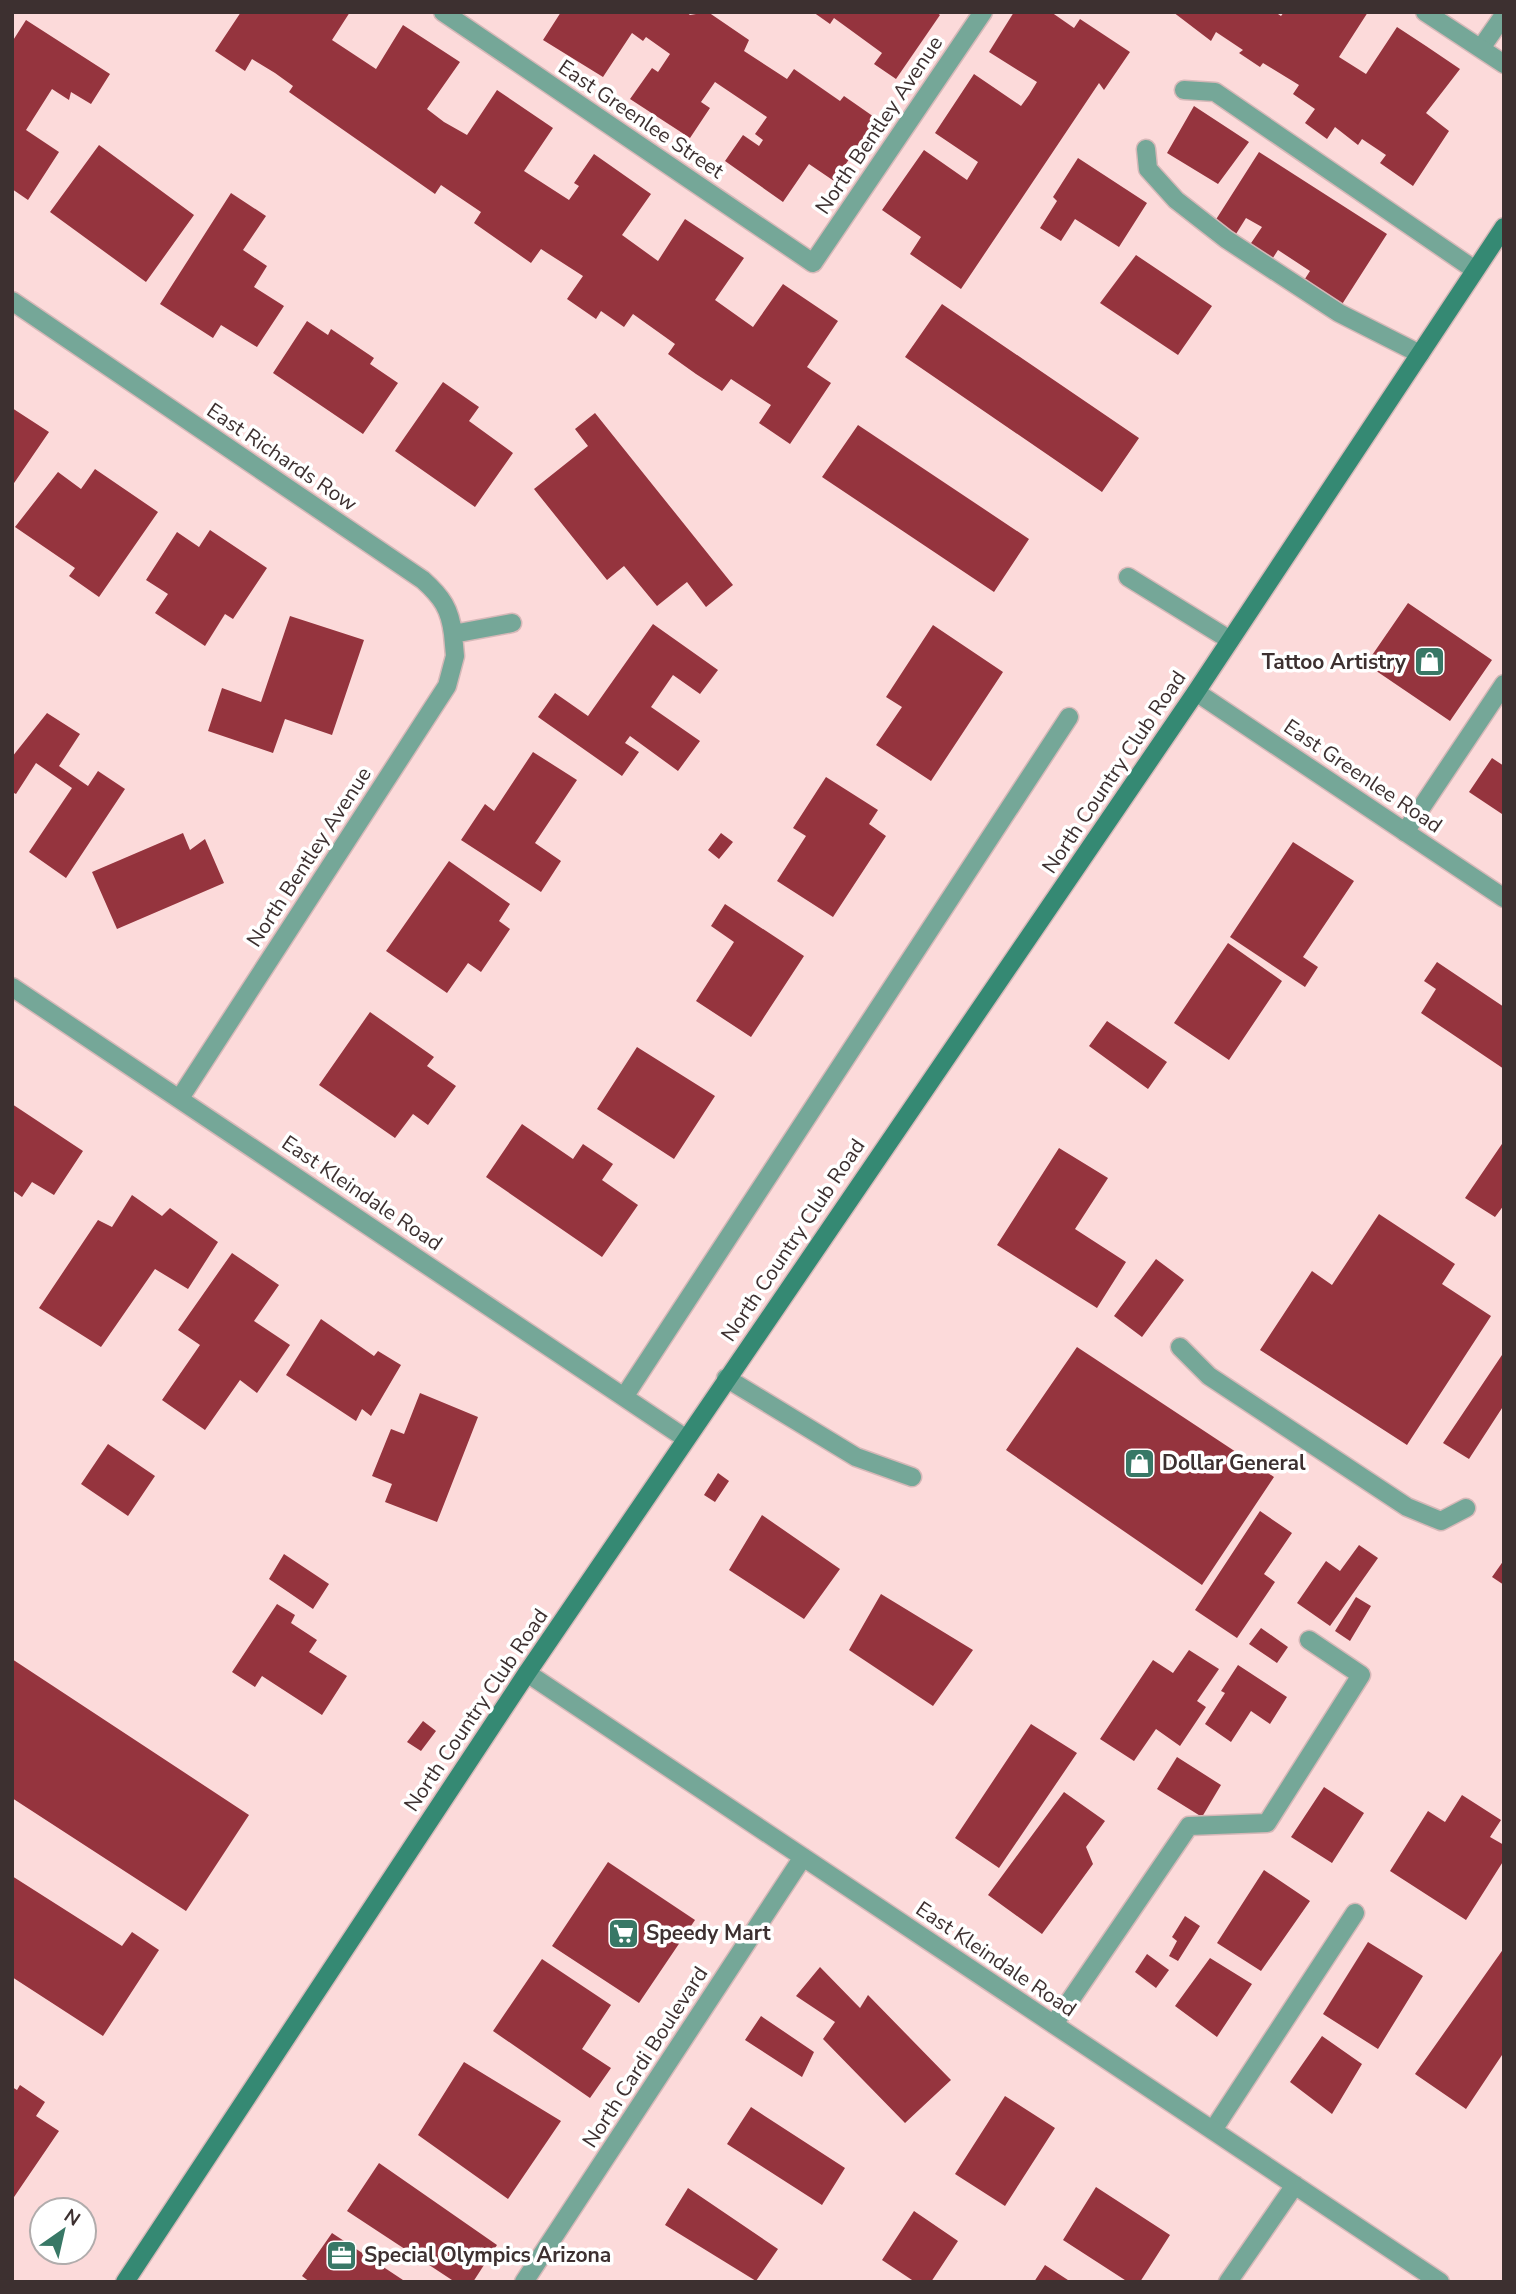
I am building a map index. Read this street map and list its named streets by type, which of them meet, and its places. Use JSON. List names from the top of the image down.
{
  "streets": {
    "main road": ["North Country Club Road"],
    "street": [
      "East Greenlee Street",
      "North Bentley Avenue",
      "East Richards Row",
      "East Greenlee Road",
      "East Kleindale Road",
      "North Cardi Boulevard"
    ]
  },
  "crossings": [
    ["East Greenlee Street", "North Bentley Avenue"],
    ["North Bentley Avenue", "East Richards Row"],
    ["North Bentley Avenue", "East Kleindale Road"],
    ["North Country Club Road", "East Greenlee Road"],
    ["North Country Club Road", "East Kleindale Road"],
    ["East Kleindale Road", "North Cardi Boulevard"]
  ],
  "places": {
    "shop": ["Tattoo Artistry", "Dollar General"],
    "supermarket": ["Speedy Mart"],
    "office": ["Special Olympics Arizona"]
  },
  "north": "top right"
}
